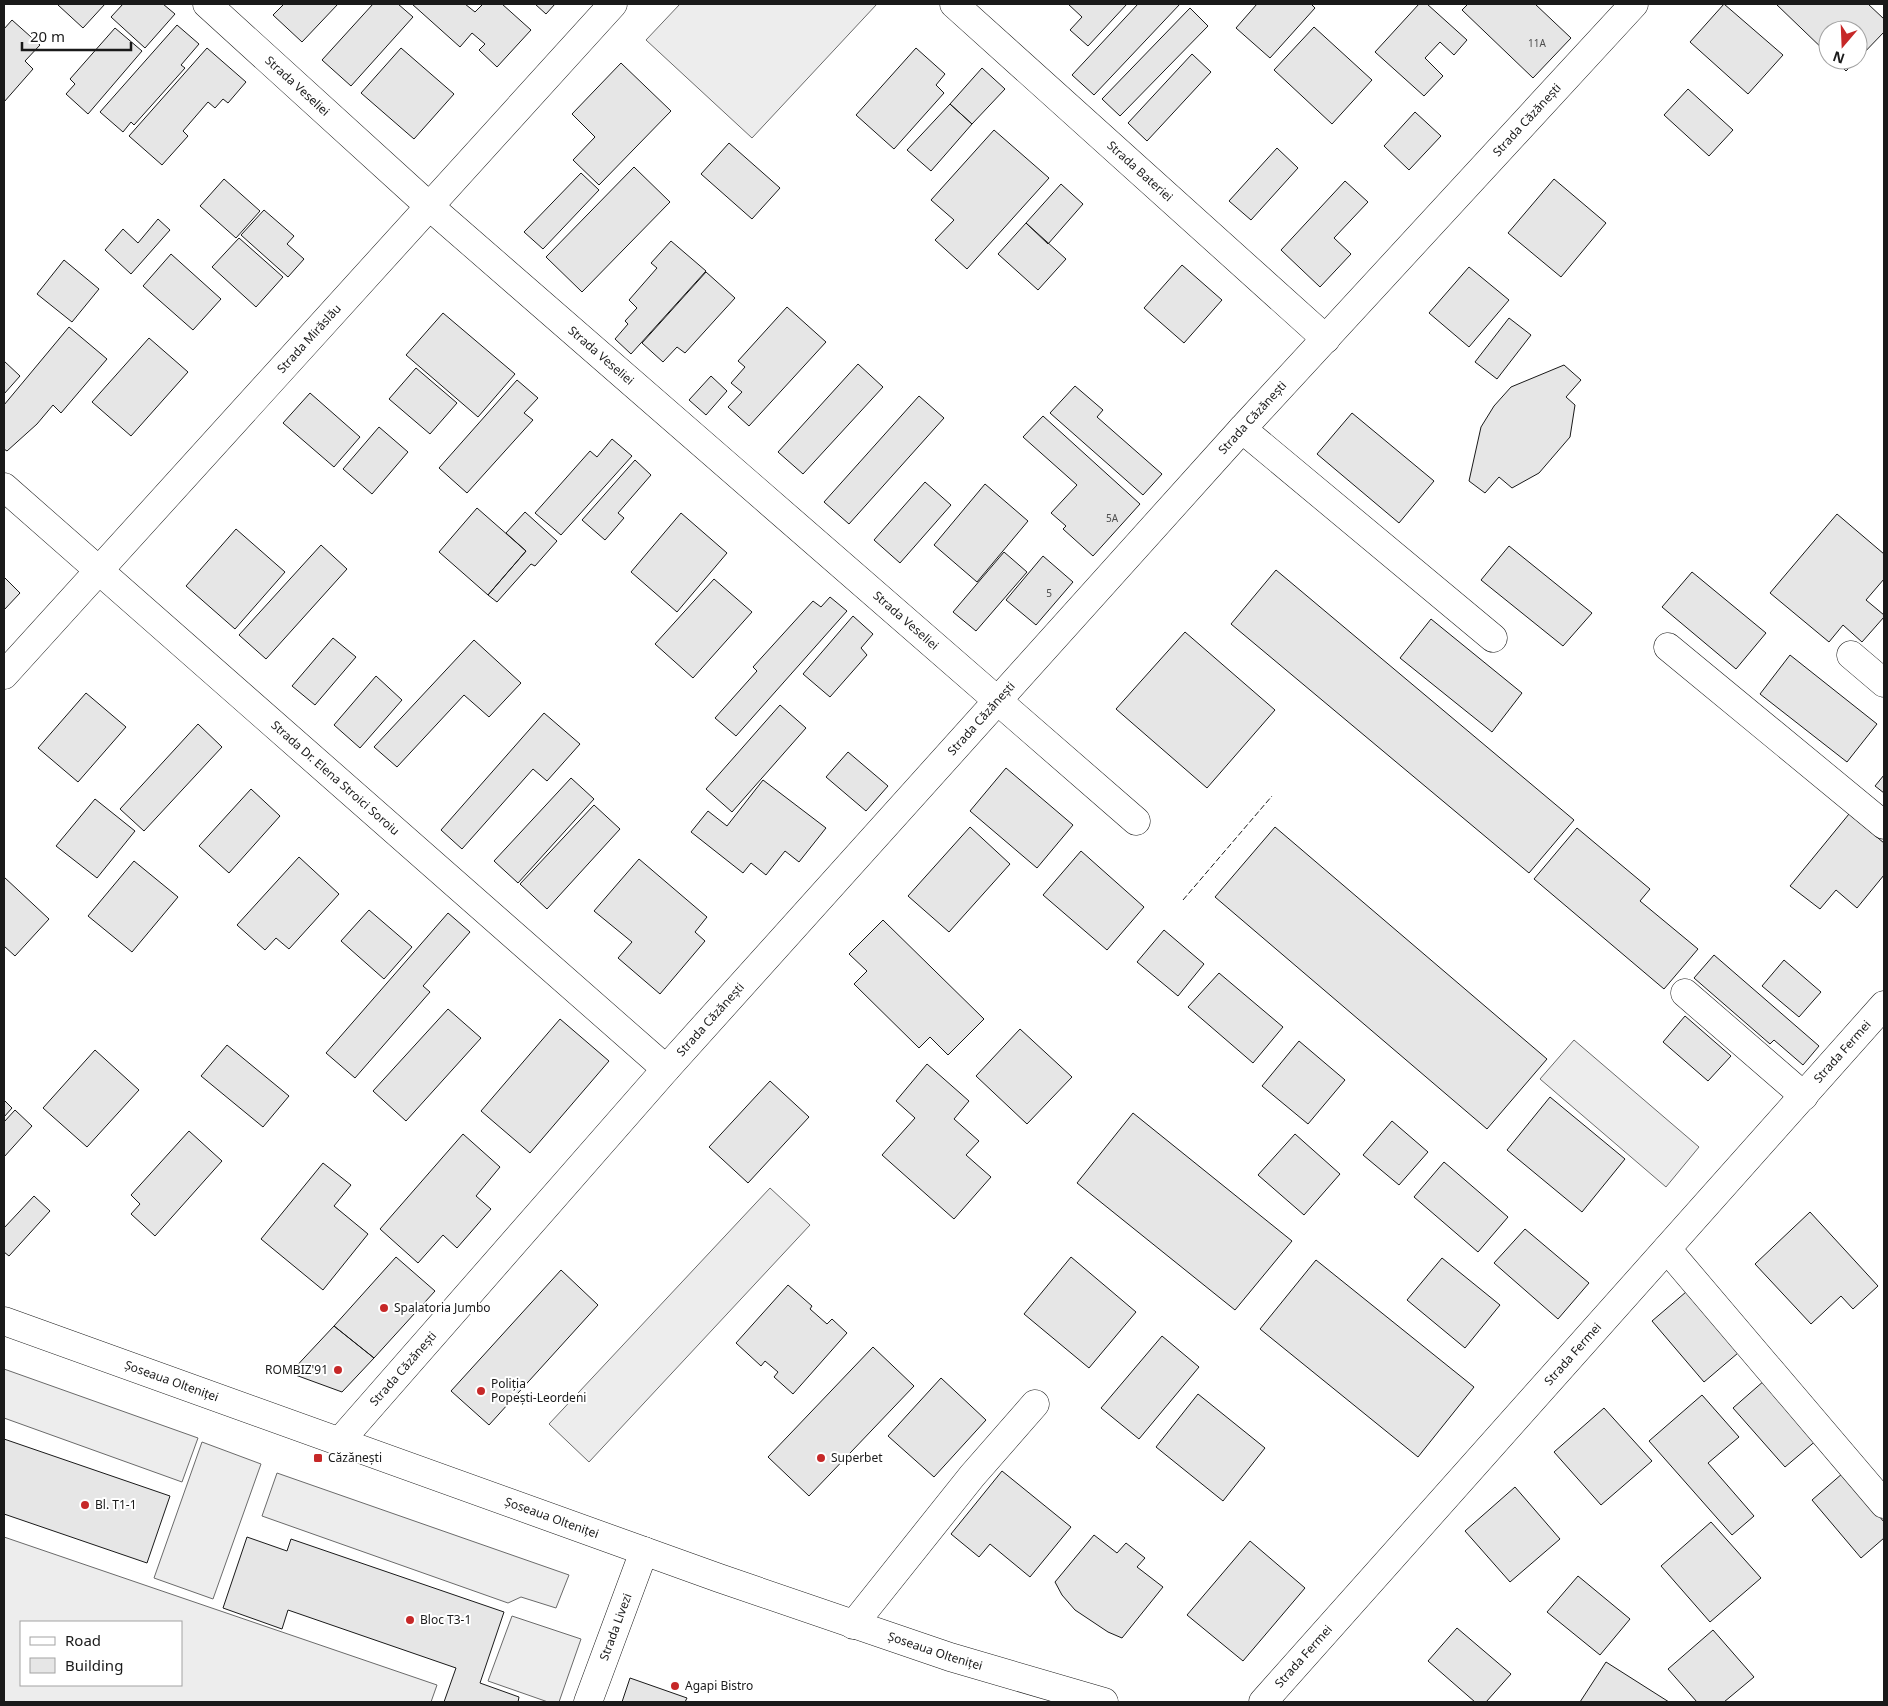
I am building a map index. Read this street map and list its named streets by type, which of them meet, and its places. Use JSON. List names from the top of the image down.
{
  "streets": {
    "street": [
      "Strada Veseliei",
      "Strada Căzănești",
      "Strada Bateriei",
      "Strada Mirăslău",
      "Strada Dr. Elena Stroici Soroiu",
      "Strada Fermei",
      "Șoseaua Olteniței",
      "Strada Livezi"
    ]
  },
  "crossings": [
    ["Strada Veseliei", "Strada Căzănești"],
    ["Strada Veseliei", "Strada Mirăslău"],
    ["Strada Căzănești", "Strada Bateriei"],
    ["Strada Căzănești", "Strada Dr. Elena Stroici Soroiu"],
    ["Strada Căzănești", "Șoseaua Olteniței"],
    ["Strada Mirăslău", "Strada Dr. Elena Stroici Soroiu"],
    ["Șoseaua Olteniței", "Strada Livezi"]
  ],
  "places": {
    "other": [
      "Spalatoria Jumbo",
      "ROMBIZ'91",
      "Poliția Popești-Leordeni",
      "Superbet",
      "Bl. T1-1",
      "Bloc T3-1",
      "Agapi Bistro"
    ],
    "transit": ["Căzănești"]
  },
  "house_numbers": ["11A", "5A", "5"],
  "legend": ["Road", "Building"],
  "scale_bar": "20 m",
  "north": "bottom"
}
